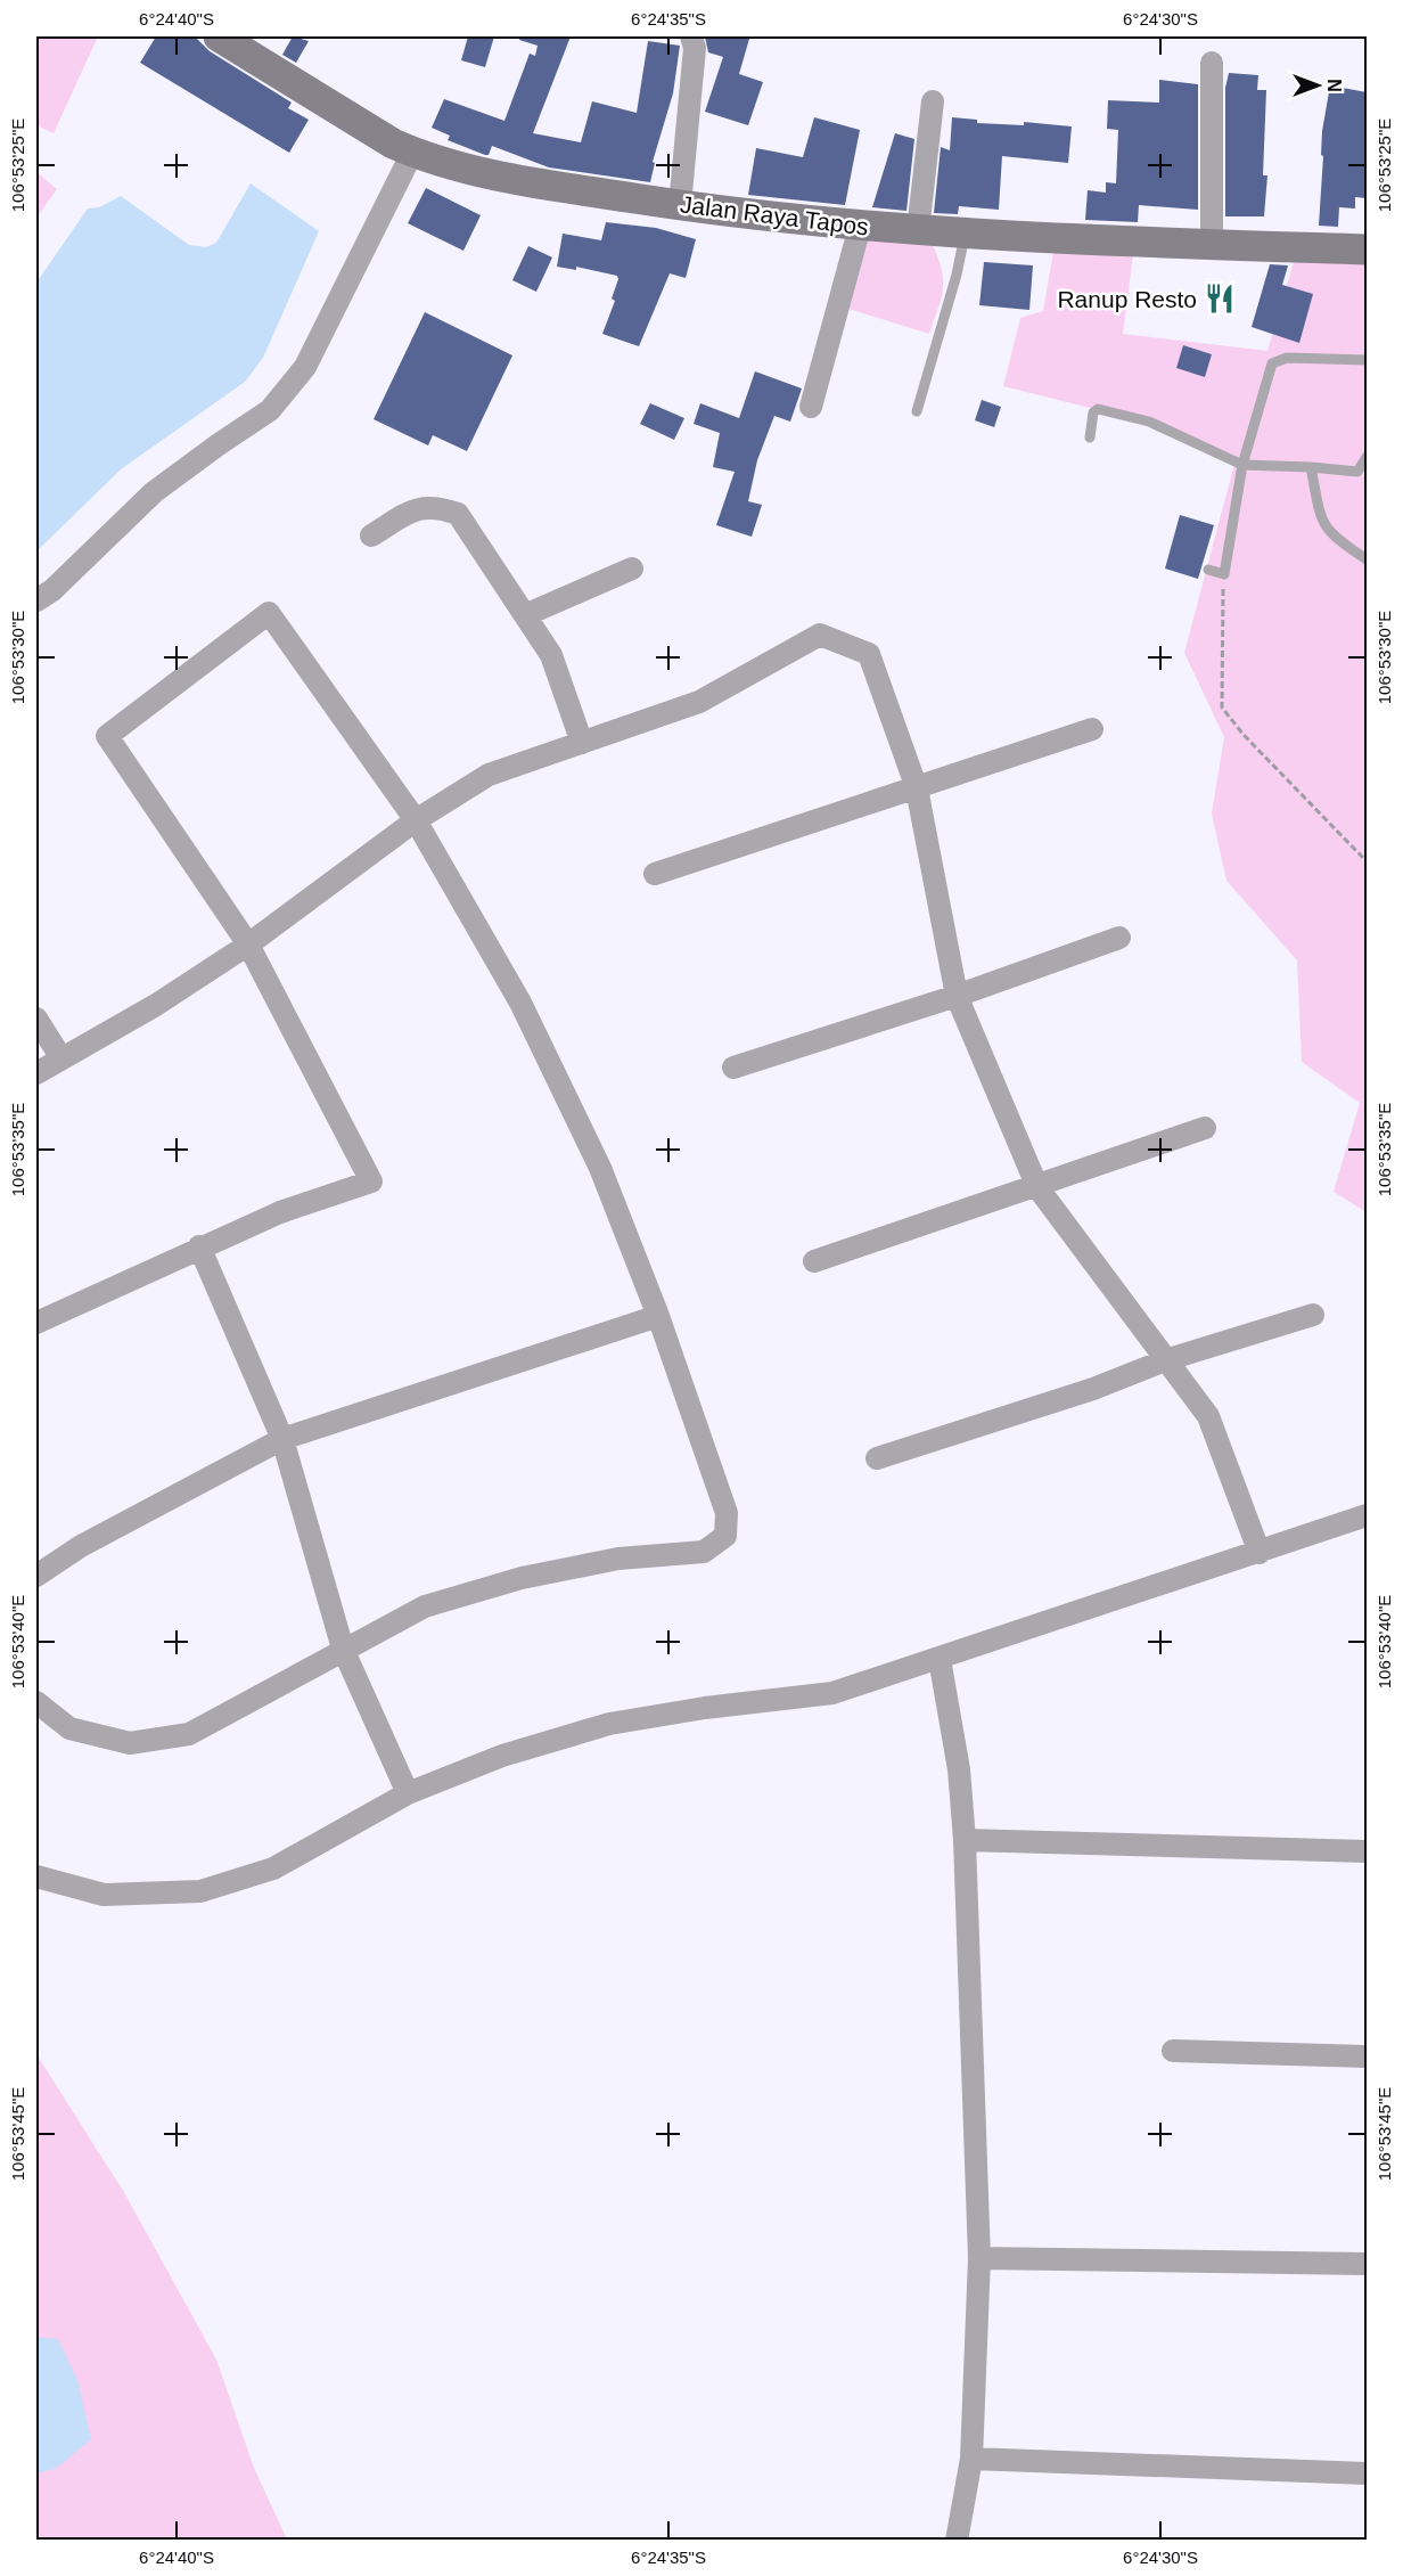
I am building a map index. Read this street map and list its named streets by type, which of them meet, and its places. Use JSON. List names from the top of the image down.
{
  "streets": {
    "main road": ["Jalan Raya Tapos"]
  },
  "places": {
    "restaurant": ["Ranup Resto"]
  },
  "north": "right",
  "coordinates": [
    "6°24'40\"S",
    "6°24'35\"S",
    "6°24'30\"S",
    "106°53'25\"E",
    "106°53'30\"E",
    "106°53'35\"E",
    "106°53'40\"E",
    "106°53'45\"E"
  ]
}
